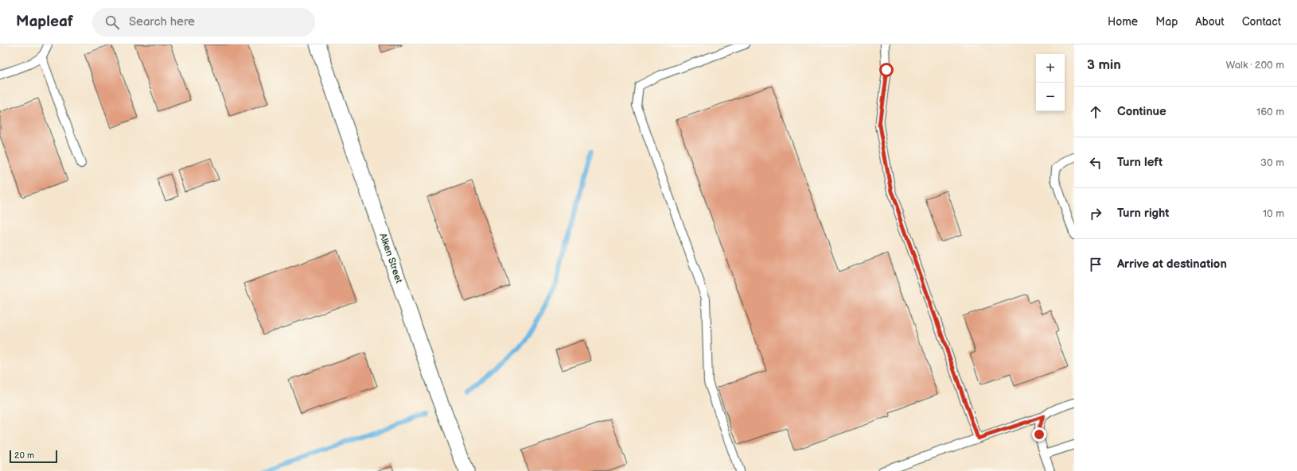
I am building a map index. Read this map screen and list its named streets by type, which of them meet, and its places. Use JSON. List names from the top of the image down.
{
  "streets": {
    "street": ["Alken Street"]
  },
  "scale_bar": "20 m",
  "page": {
    "header": "Mapleaf",
    "search": "Search here",
    "nav": [
      "Home",
      "Map",
      "About",
      "Contact"
    ],
    "heading": ["3 min", "Walk · 200 m"],
    "map_buttons": ["+", "−"],
    "list": [
      ["Continue", "160 m"],
      ["Turn left", "30 m"],
      ["Turn right", "10 m"],
      "Arrive at destination"
    ],
    "scale": "20 m"
  }
}
